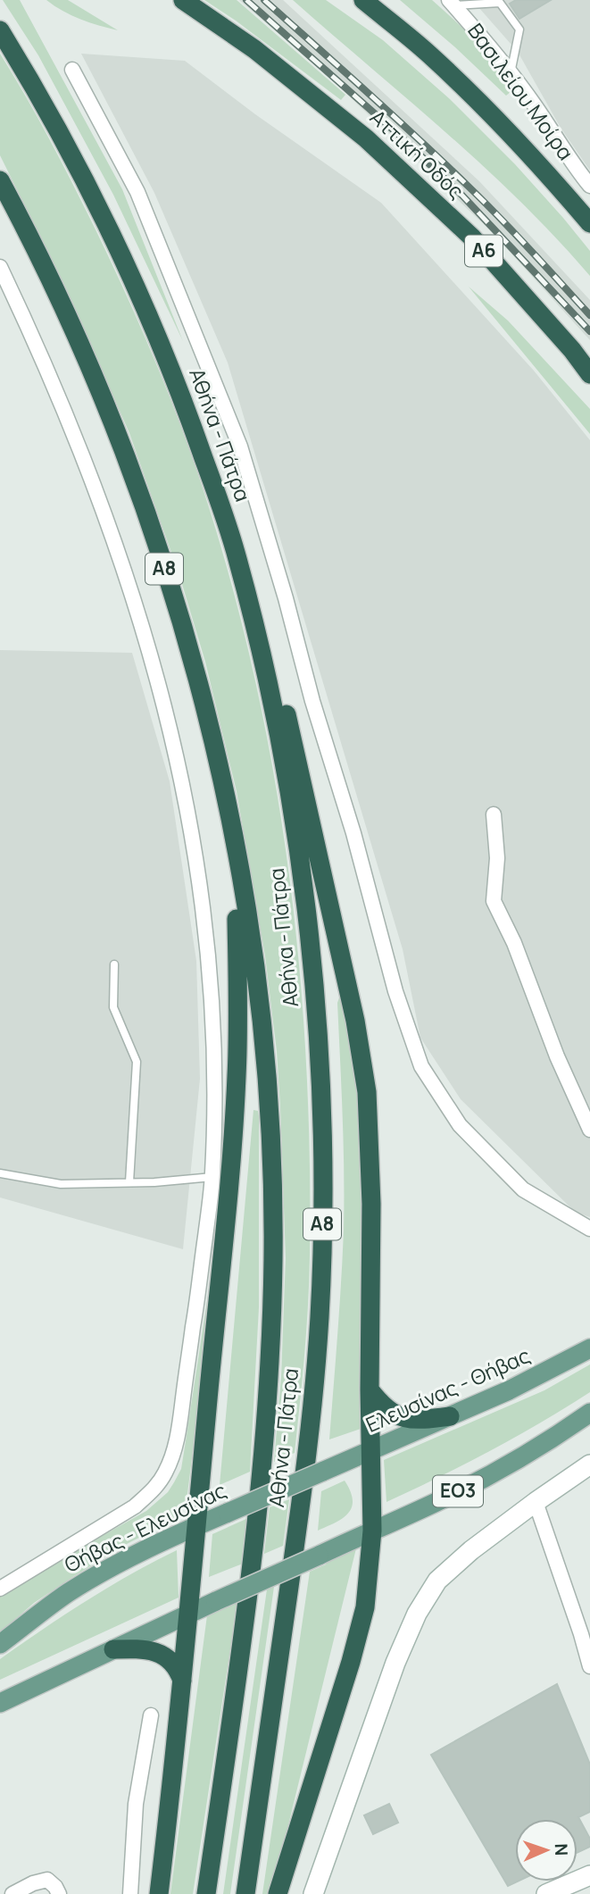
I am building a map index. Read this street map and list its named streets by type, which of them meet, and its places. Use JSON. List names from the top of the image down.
{
  "streets": {
    "highway": [
      "Αττική Οδός",
      "Α6",
      "Αθήνα - Πάτρα",
      "Α8"
    ],
    "main road": ["Ελευσίνας - Θήβας", "ΕΟ3", "Θήβας - Ελευσίνας"],
    "street": ["Βασιλείου Μοίρα"]
  },
  "crossings": [
    ["Ελευσίνας - Θήβας", "Θήβας - Ελευσίνας"]
  ],
  "north": "right"
}
